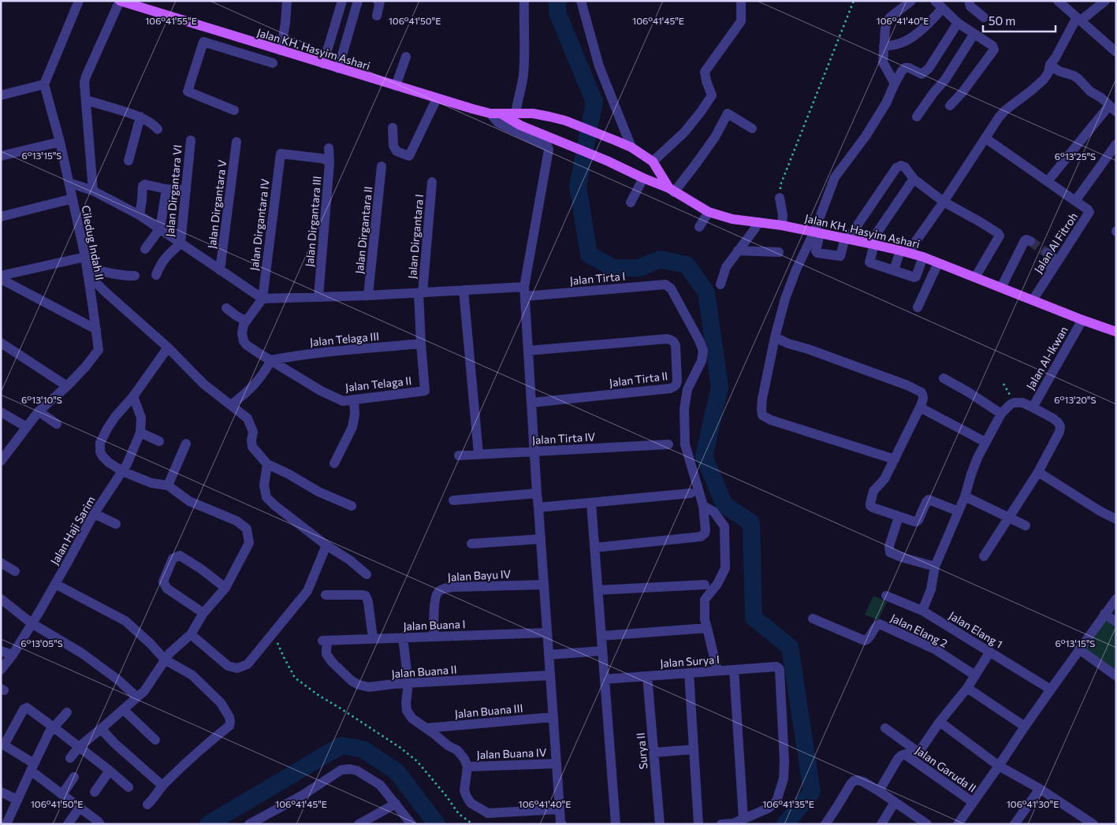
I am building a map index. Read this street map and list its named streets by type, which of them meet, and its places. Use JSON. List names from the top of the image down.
{
  "streets": {
    "main road": ["Jalan KH. Hasyim Ashari"],
    "street": [
      "Jalan Dirgantara VI",
      "Jalan Dirgantara V",
      "Jalan Dirgantara III",
      "Jalan Dirgantara IV",
      "Jalan Dirgantara II",
      "Jalan Dirgantara I",
      "Ciledug Indah II",
      "Jalan Al Fitroh",
      "Jalan Tirta I",
      "Jalan Telaga III",
      "Jalan Al-Ikwan",
      "Jalan Tirta II",
      "Jalan Telaga II",
      "Jalan Tirta IV",
      "Jalan Haji Sarim",
      "Jalan Bayu IV",
      "Jalan Buana I",
      "Jalan Elang 1",
      "Jalan Elang 2",
      "Jalan Surya I",
      "Jalan Buana II",
      "Jalan Buana III",
      "Surya II",
      "Jalan Buana IV",
      "Jalan Garuda II"
    ]
  },
  "crossings": [
    ["Jalan KH. Hasyim Ashari", "Jalan Al Fitroh"],
    ["Jalan KH. Hasyim Ashari", "Jalan Al-Ikwan"],
    ["Jalan Dirgantara III", "Jalan Dirgantara IV"],
    ["Jalan Dirgantara III", "Jalan Tirta I"],
    ["Jalan Dirgantara IV", "Jalan Tirta I"],
    ["Jalan Dirgantara II", "Jalan Tirta I"],
    ["Jalan Dirgantara I", "Jalan Tirta I"],
    ["Jalan Dirgantara I", "Jalan Telaga II"],
    ["Jalan Tirta I", "Jalan Telaga II"],
    ["Jalan Telaga III", "Jalan Telaga II"],
    ["Jalan Bayu IV", "Jalan Buana I"],
    ["Jalan Buana I", "Jalan Buana II"],
    ["Jalan Surya I", "Surya II"]
  ],
  "scale_bar": "50 m",
  "coordinates": [
    "106°41'50\"E",
    "106°41'45\"E",
    "106°41'40\"E",
    "106°41'55\"E",
    "6°13'15\"S",
    "6°13'25\"S",
    "6°13'10\"S",
    "6°13'20\"S",
    "6°13'05\"S",
    "106°41'35\"E",
    "106°41'30\"E"
  ]
}
